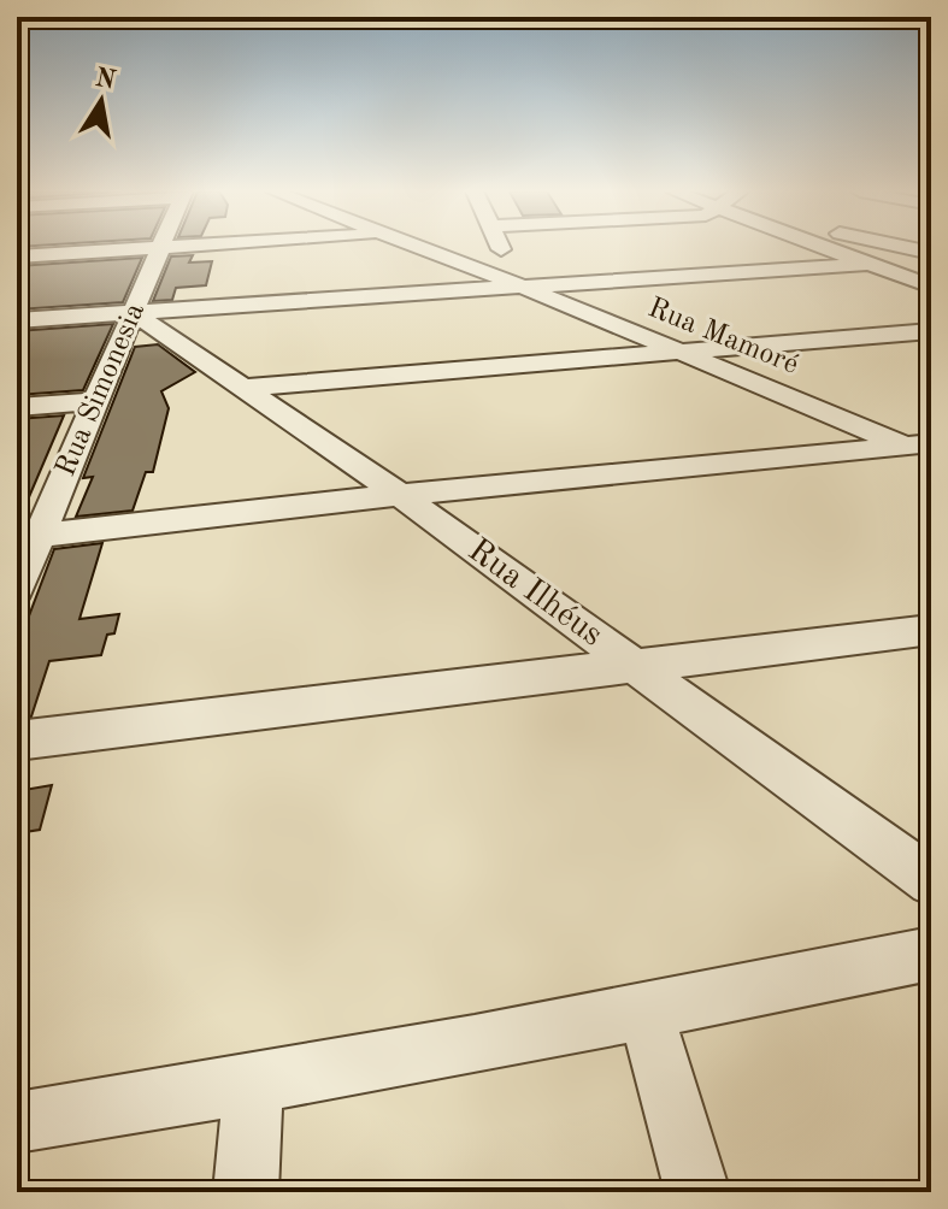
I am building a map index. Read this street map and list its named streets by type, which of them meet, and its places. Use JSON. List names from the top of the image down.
{
  "streets": {
    "street": ["Rua Mamoré", "Rua Simonesia", "Rua Ilhéus"]
  },
  "crossings": [
    ["Rua Simonesia", "Rua Ilhéus"]
  ],
  "north": "top"
}
